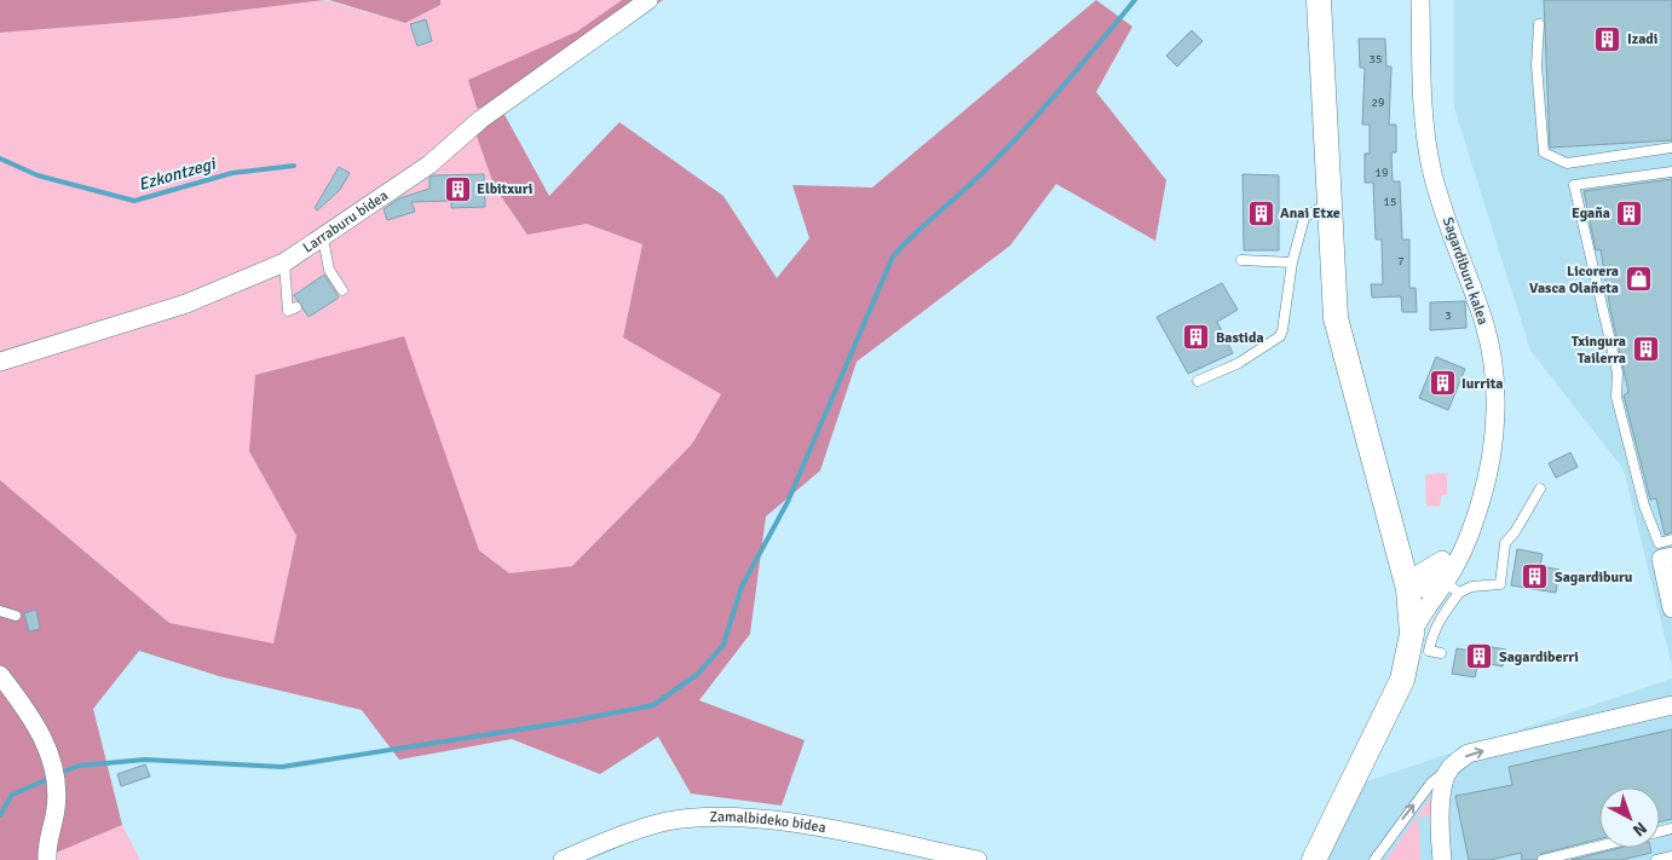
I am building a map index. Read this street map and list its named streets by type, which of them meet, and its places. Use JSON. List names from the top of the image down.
{
  "streets": {
    "street": ["Larraburu bidea", "Sagardiburu kalea", "Zamalbideko bidea"]
  },
  "water": ["Ezkontzegi"],
  "places": {
    "building": [
      "Izadi",
      "Elbitxuri",
      "Anai Etxe",
      "Egaña",
      "Bastida",
      "Txingura Tailerra",
      "Iurrita",
      "Sagardiburu",
      "Sagardiberri"
    ],
    "shop": ["Licorera Vasca Olañeta"]
  },
  "house_numbers": [
    "35",
    "29",
    "19",
    "15",
    "7",
    "3"
  ],
  "north": "bottom right"
}
